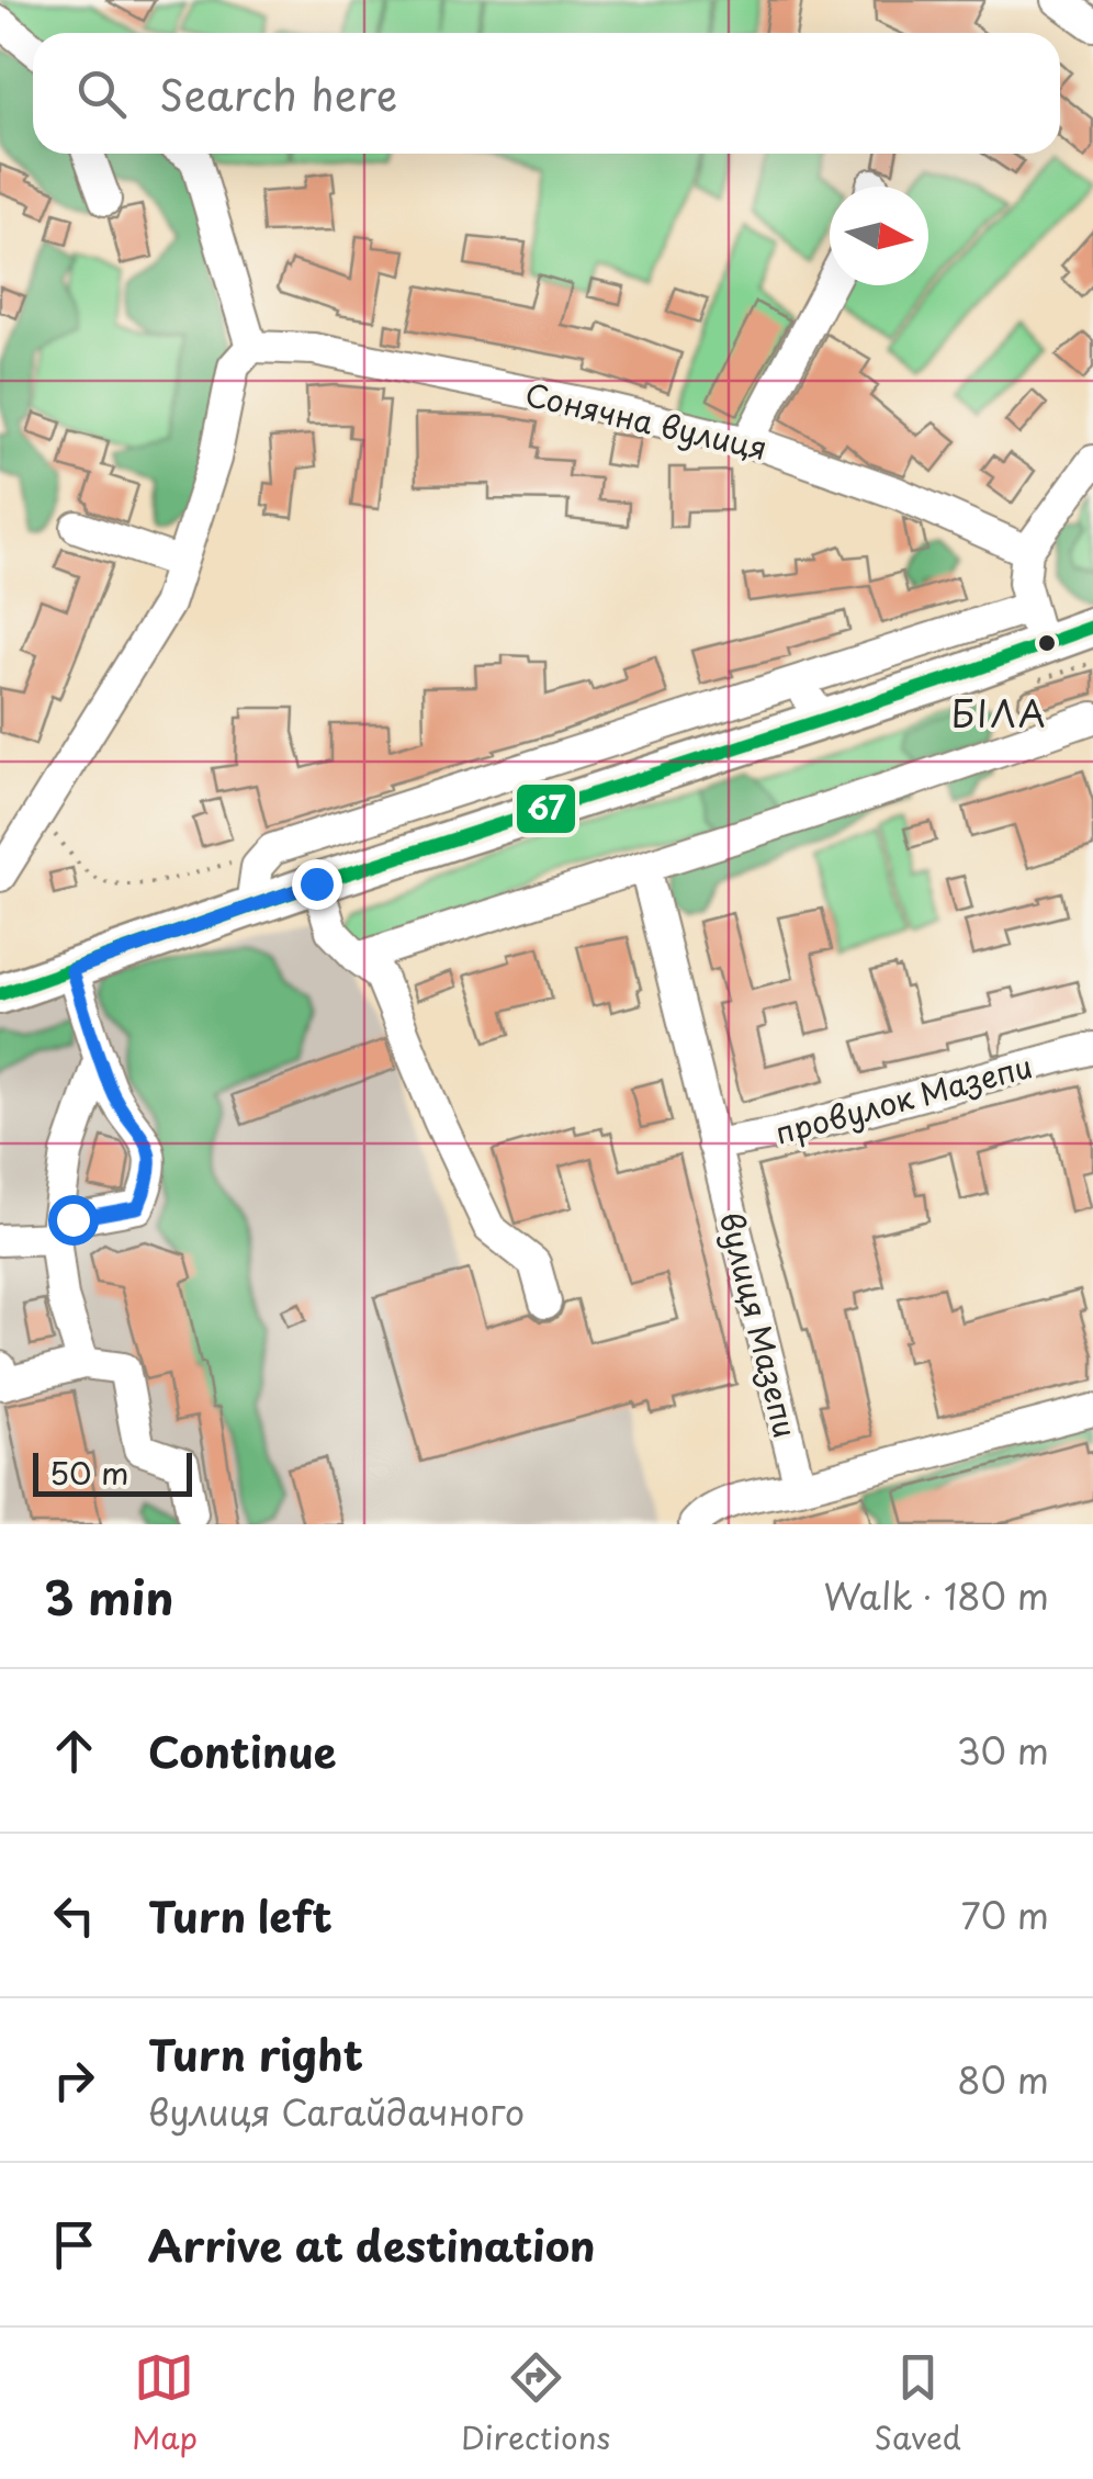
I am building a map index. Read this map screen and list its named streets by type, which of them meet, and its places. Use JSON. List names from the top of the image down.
{
  "streets": {
    "street": ["Сонячна вулиця", "провулок Мазепи", "вулиця Мазепи"]
  },
  "crossings": [
    ["провулок Мазепи", "вулиця Мазепи"]
  ],
  "districts": ["БІЛА"],
  "lines": ["transit line 67"],
  "scale_bar": "50 m",
  "north": "right",
  "page": {
    "search": "Search here",
    "scale": "50 m",
    "heading": ["3 min", "Walk · 180 m"],
    "list": [
      ["Continue", "30 m"],
      ["Turn left", "70 m"],
      ["Turn right", "вулиця Сагайдачного", "80 m"],
      "Arrive at destination"
    ],
    "nav": ["Map", "Directions", "Saved"]
  }
}
